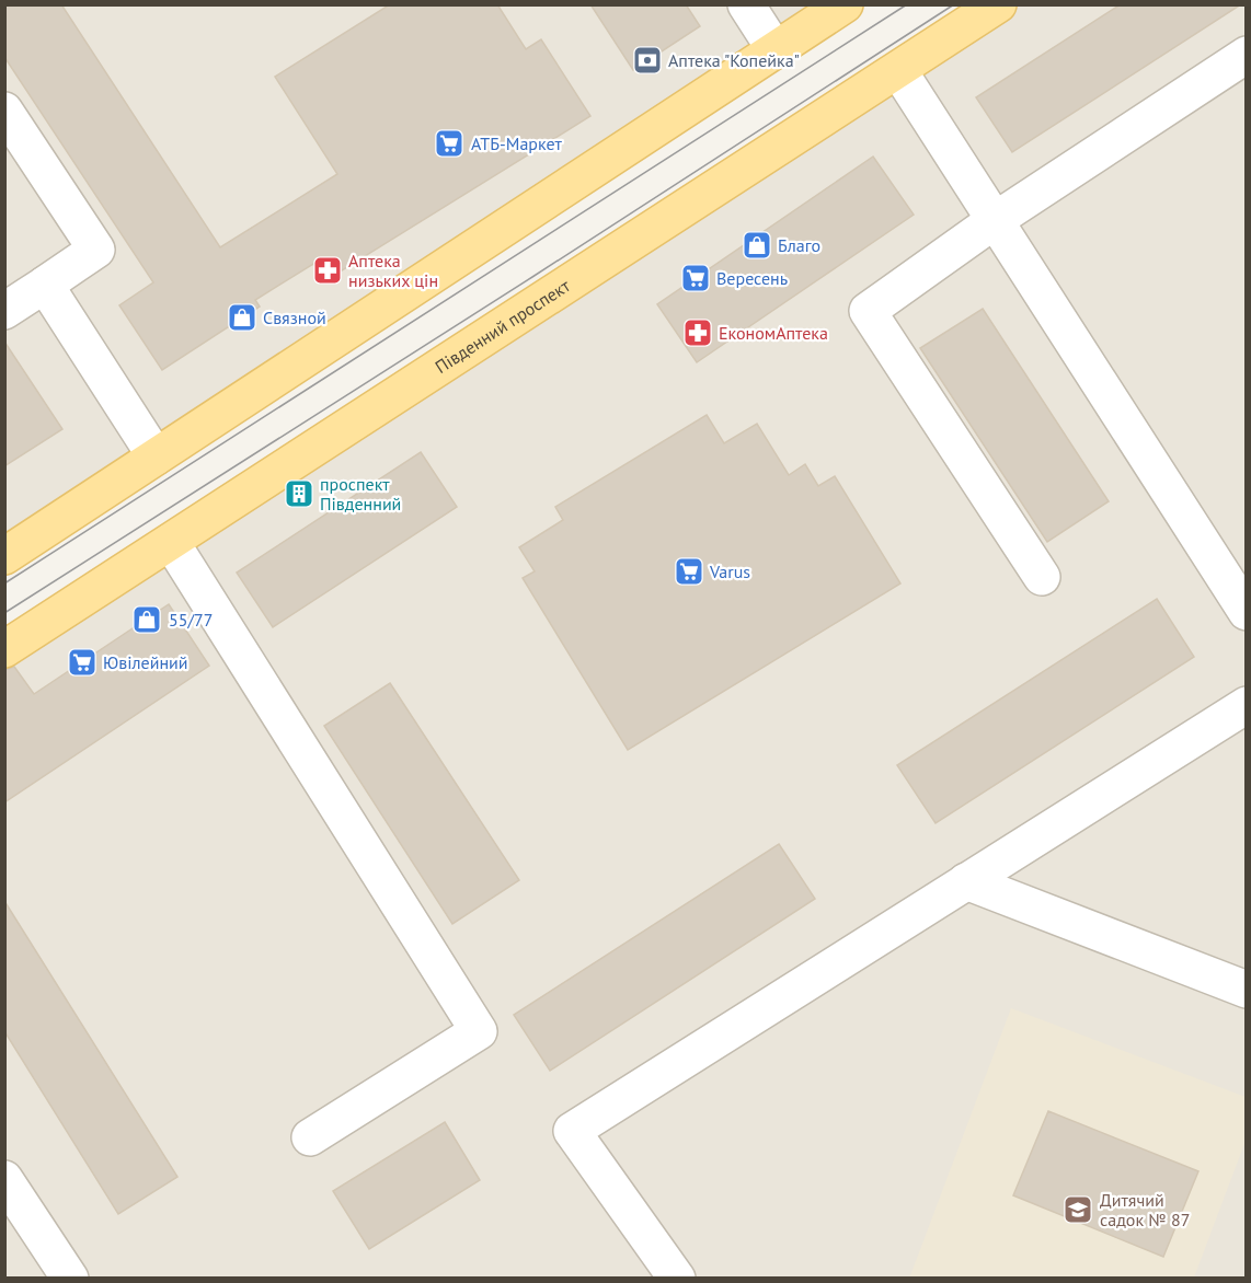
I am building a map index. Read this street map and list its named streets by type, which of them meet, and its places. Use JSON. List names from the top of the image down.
{
  "streets": {
    "main road": ["Південний проспект"]
  },
  "places": {
    "bank": ["Аптека \"Копейка\""],
    "supermarket": [
      "АТБ-Маркет",
      "Вересень",
      "Varus",
      "Ювілейний"
    ],
    "shop": ["Благо", "Связной", "55/77"],
    "pharmacy": ["Аптека низьких цін", "ЕкономАптека"],
    "building": ["проспект Південний"],
    "school or university": ["Дитячий садок № 87"]
  }
}
